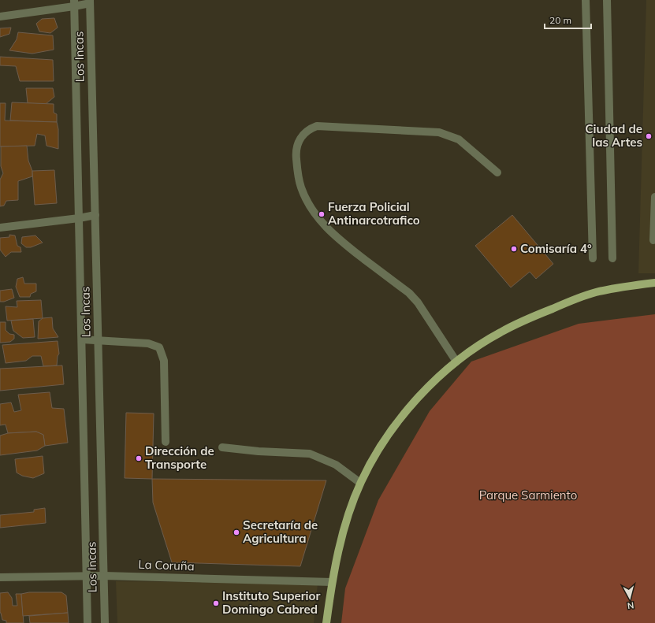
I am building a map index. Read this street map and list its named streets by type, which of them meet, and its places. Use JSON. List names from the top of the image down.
{
  "streets": {
    "street": ["Los Incas", "La Coruña"]
  },
  "crossings": [
    ["Los Incas", "La Coruña"]
  ],
  "parks": ["Parque Sarmiento"],
  "places": [
    "Ciudad de las Artes",
    "Fuerza Policial Antinarcotrafico",
    "Comisaría 4°",
    "Dirección de Transporte",
    "Secretaría de Agricultura",
    "Instituto Superior Domingo Cabred"
  ],
  "scale_bar": "20 m",
  "north": "bottom"
}
